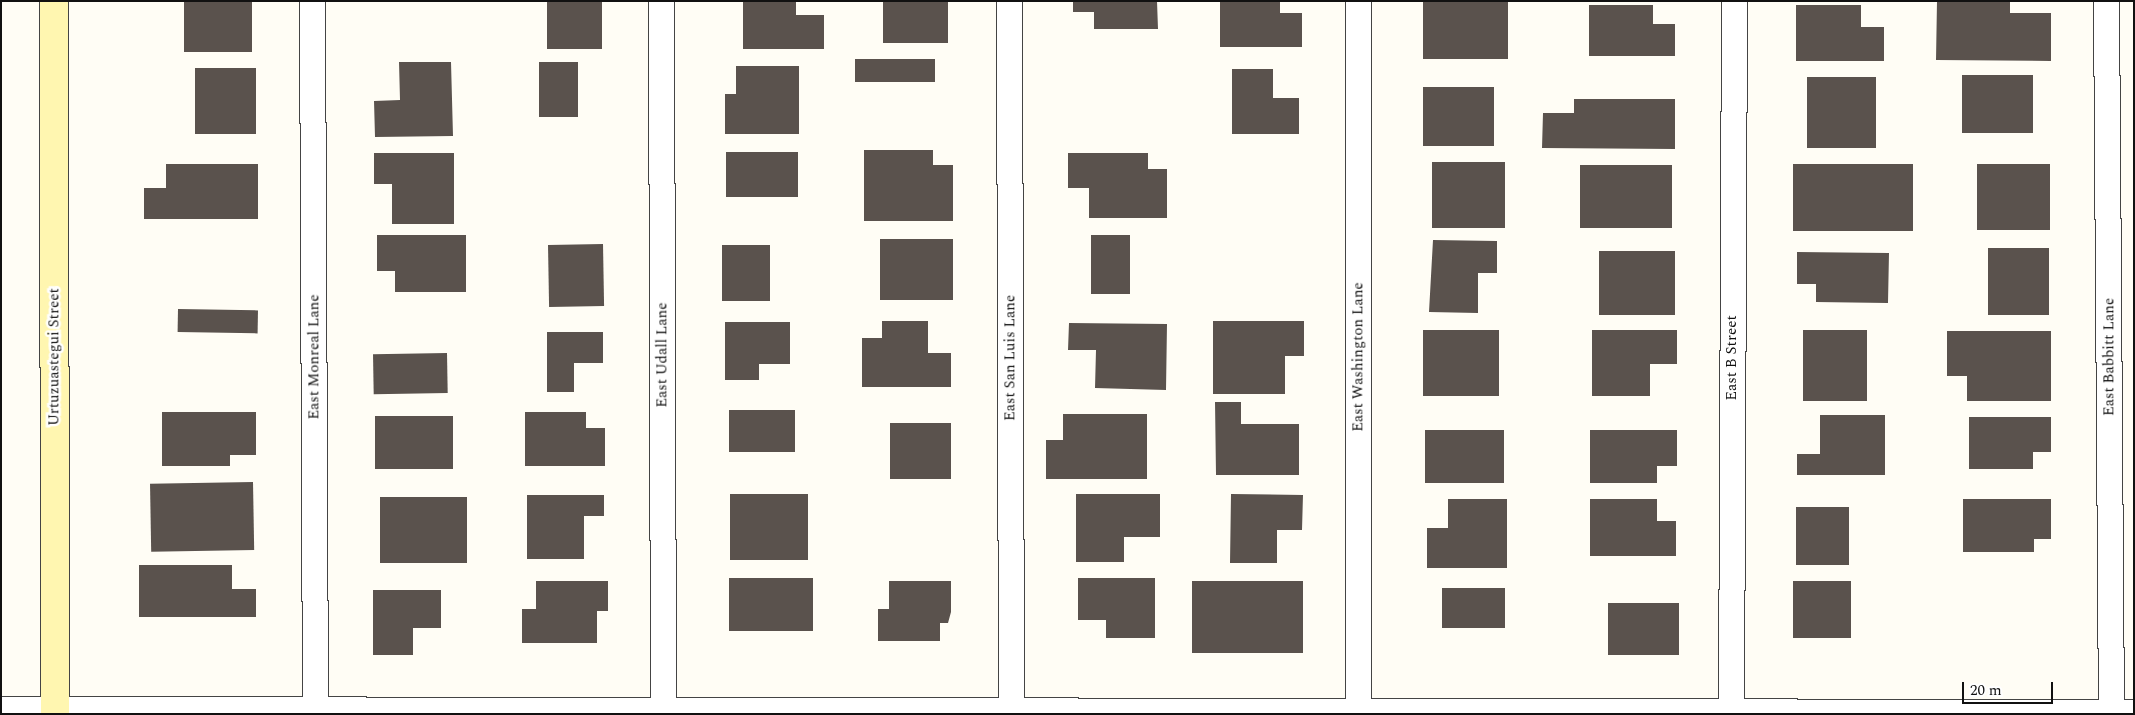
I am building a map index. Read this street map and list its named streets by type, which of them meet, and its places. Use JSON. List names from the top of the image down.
{
  "streets": {
    "main road": ["Urtuzuastegui Street"],
    "street": [
      "East Udall Lane",
      "East Monreal Lane",
      "East Washington Lane",
      "East Babbitt Lane",
      "East San Luis Lane",
      "East B Street"
    ]
  },
  "scale_bar": "20 m"
}
